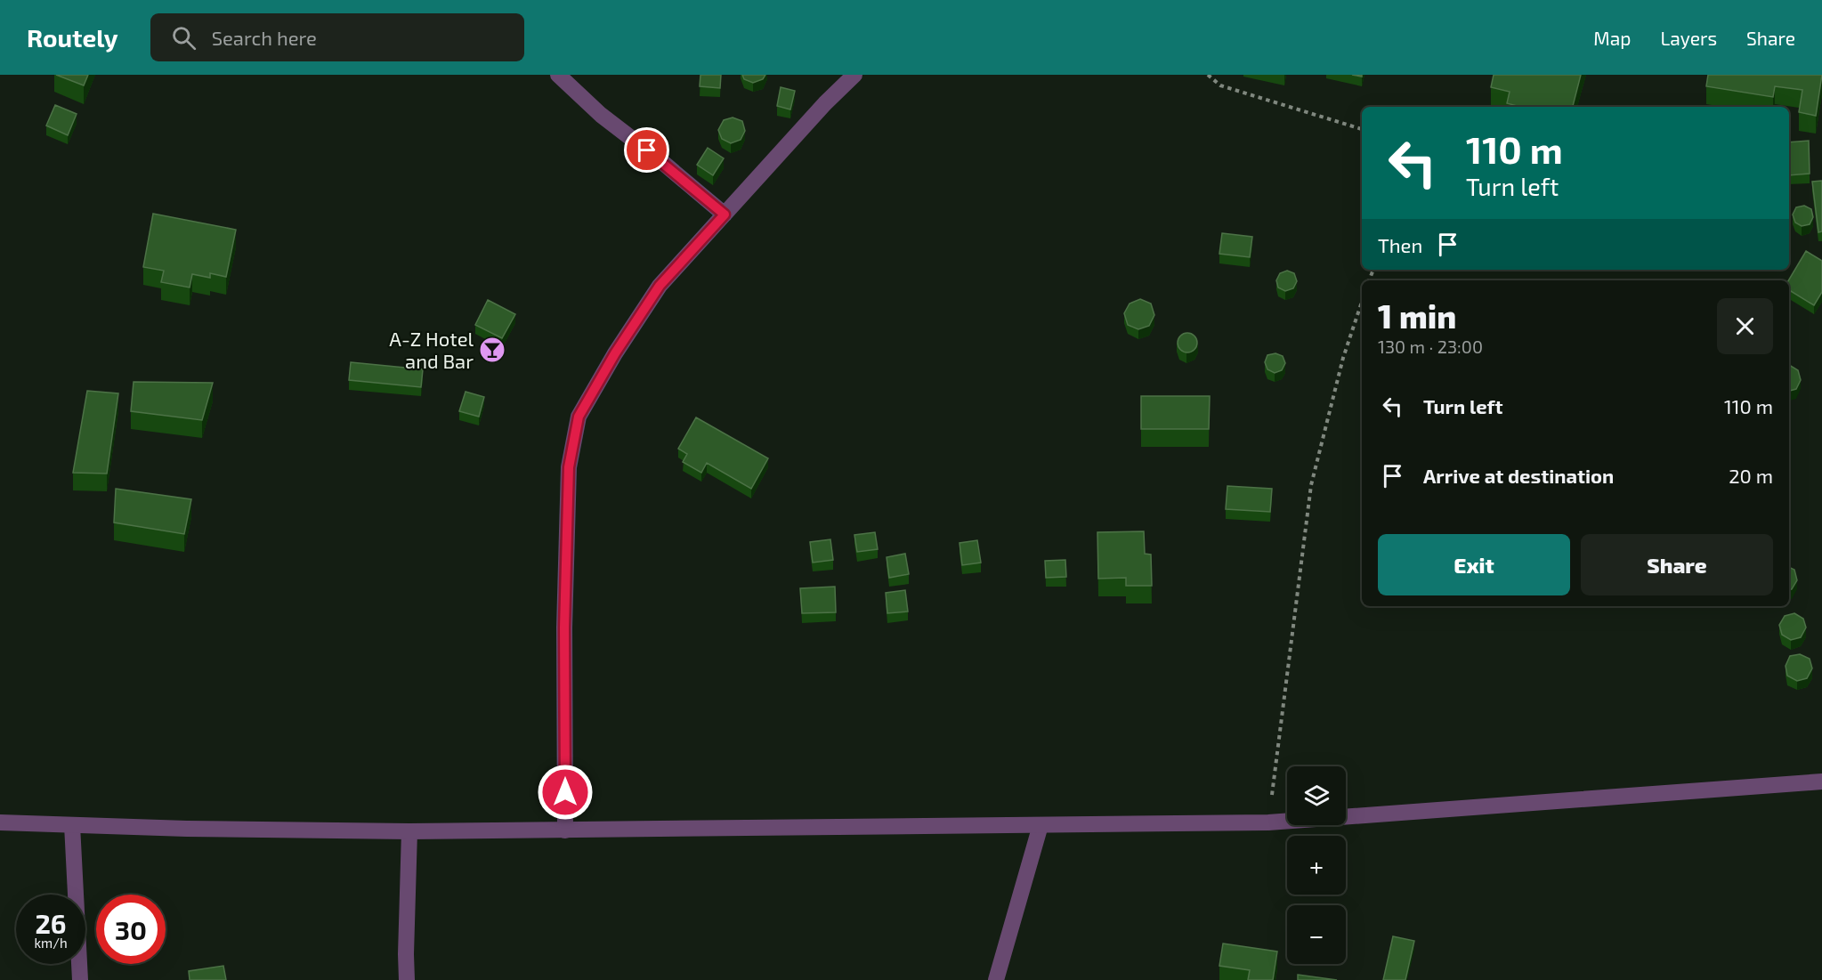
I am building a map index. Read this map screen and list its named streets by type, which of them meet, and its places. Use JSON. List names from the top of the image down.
{
  "places": {
    "bar": ["A-Z Hotel and Bar"]
  },
  "page": {
    "header": "Routely",
    "search": "Search here",
    "nav": ["Map", "Layers", "Share"],
    "turn": ["110 m", "Turn left"],
    "then": "Then",
    "heading": ["1 min", "130 m · 23:00"],
    "list": [
      {
        "name": "Turn left",
        "value": "110 m"
      },
      {
        "name": "Arrive at destination",
        "value": "20 m"
      }
    ],
    "buttons": ["Exit", "Share"],
    "map_buttons": ["+", "−"],
    "speed": "26 km/h",
    "limit": "30"
  }
}
